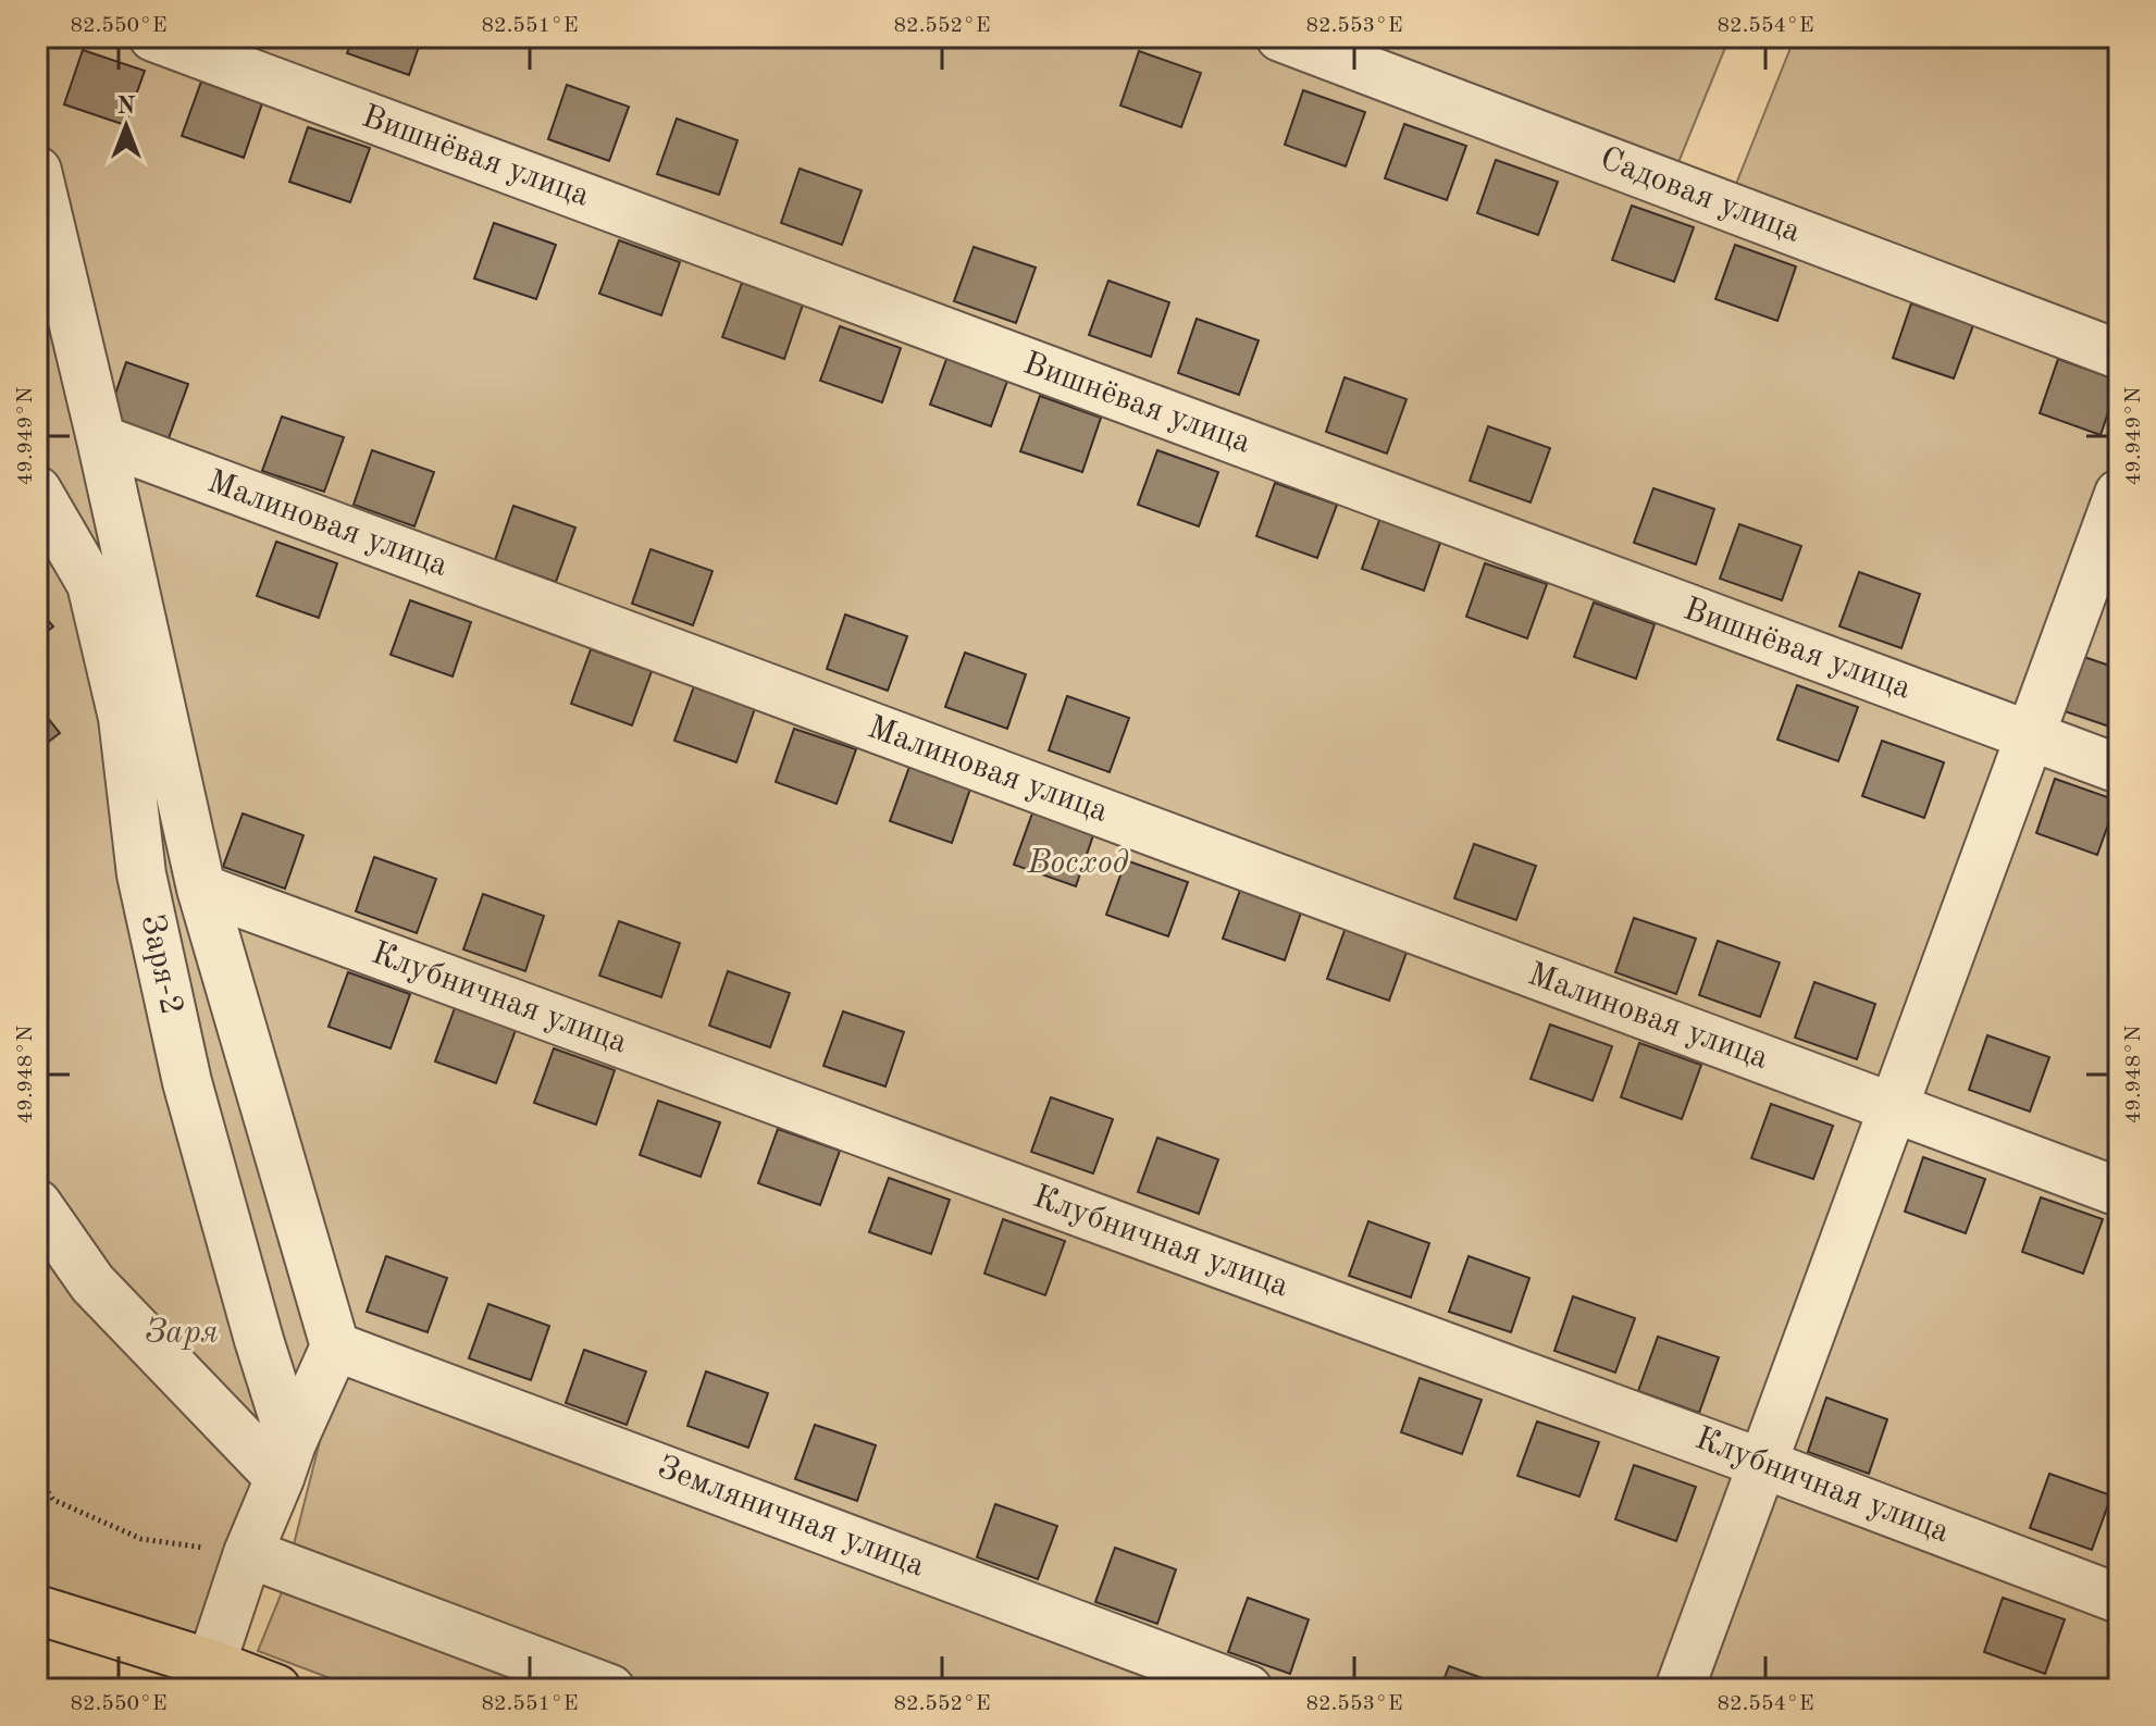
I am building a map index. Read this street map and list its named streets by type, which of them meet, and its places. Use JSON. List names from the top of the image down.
{
  "streets": {
    "street": [
      "Вишнёвая улица",
      "Садовая улица",
      "Малиновая улица",
      "Заря-2",
      "Клубничная улица",
      "Земляничная улица"
    ]
  },
  "parks": ["Восход", "Заря"],
  "north": "top",
  "coordinates": [
    "82.550°E",
    "82.551°E",
    "82.552°E",
    "82.553°E",
    "82.554°E",
    "49.949°N",
    "49.948°N"
  ]
}
